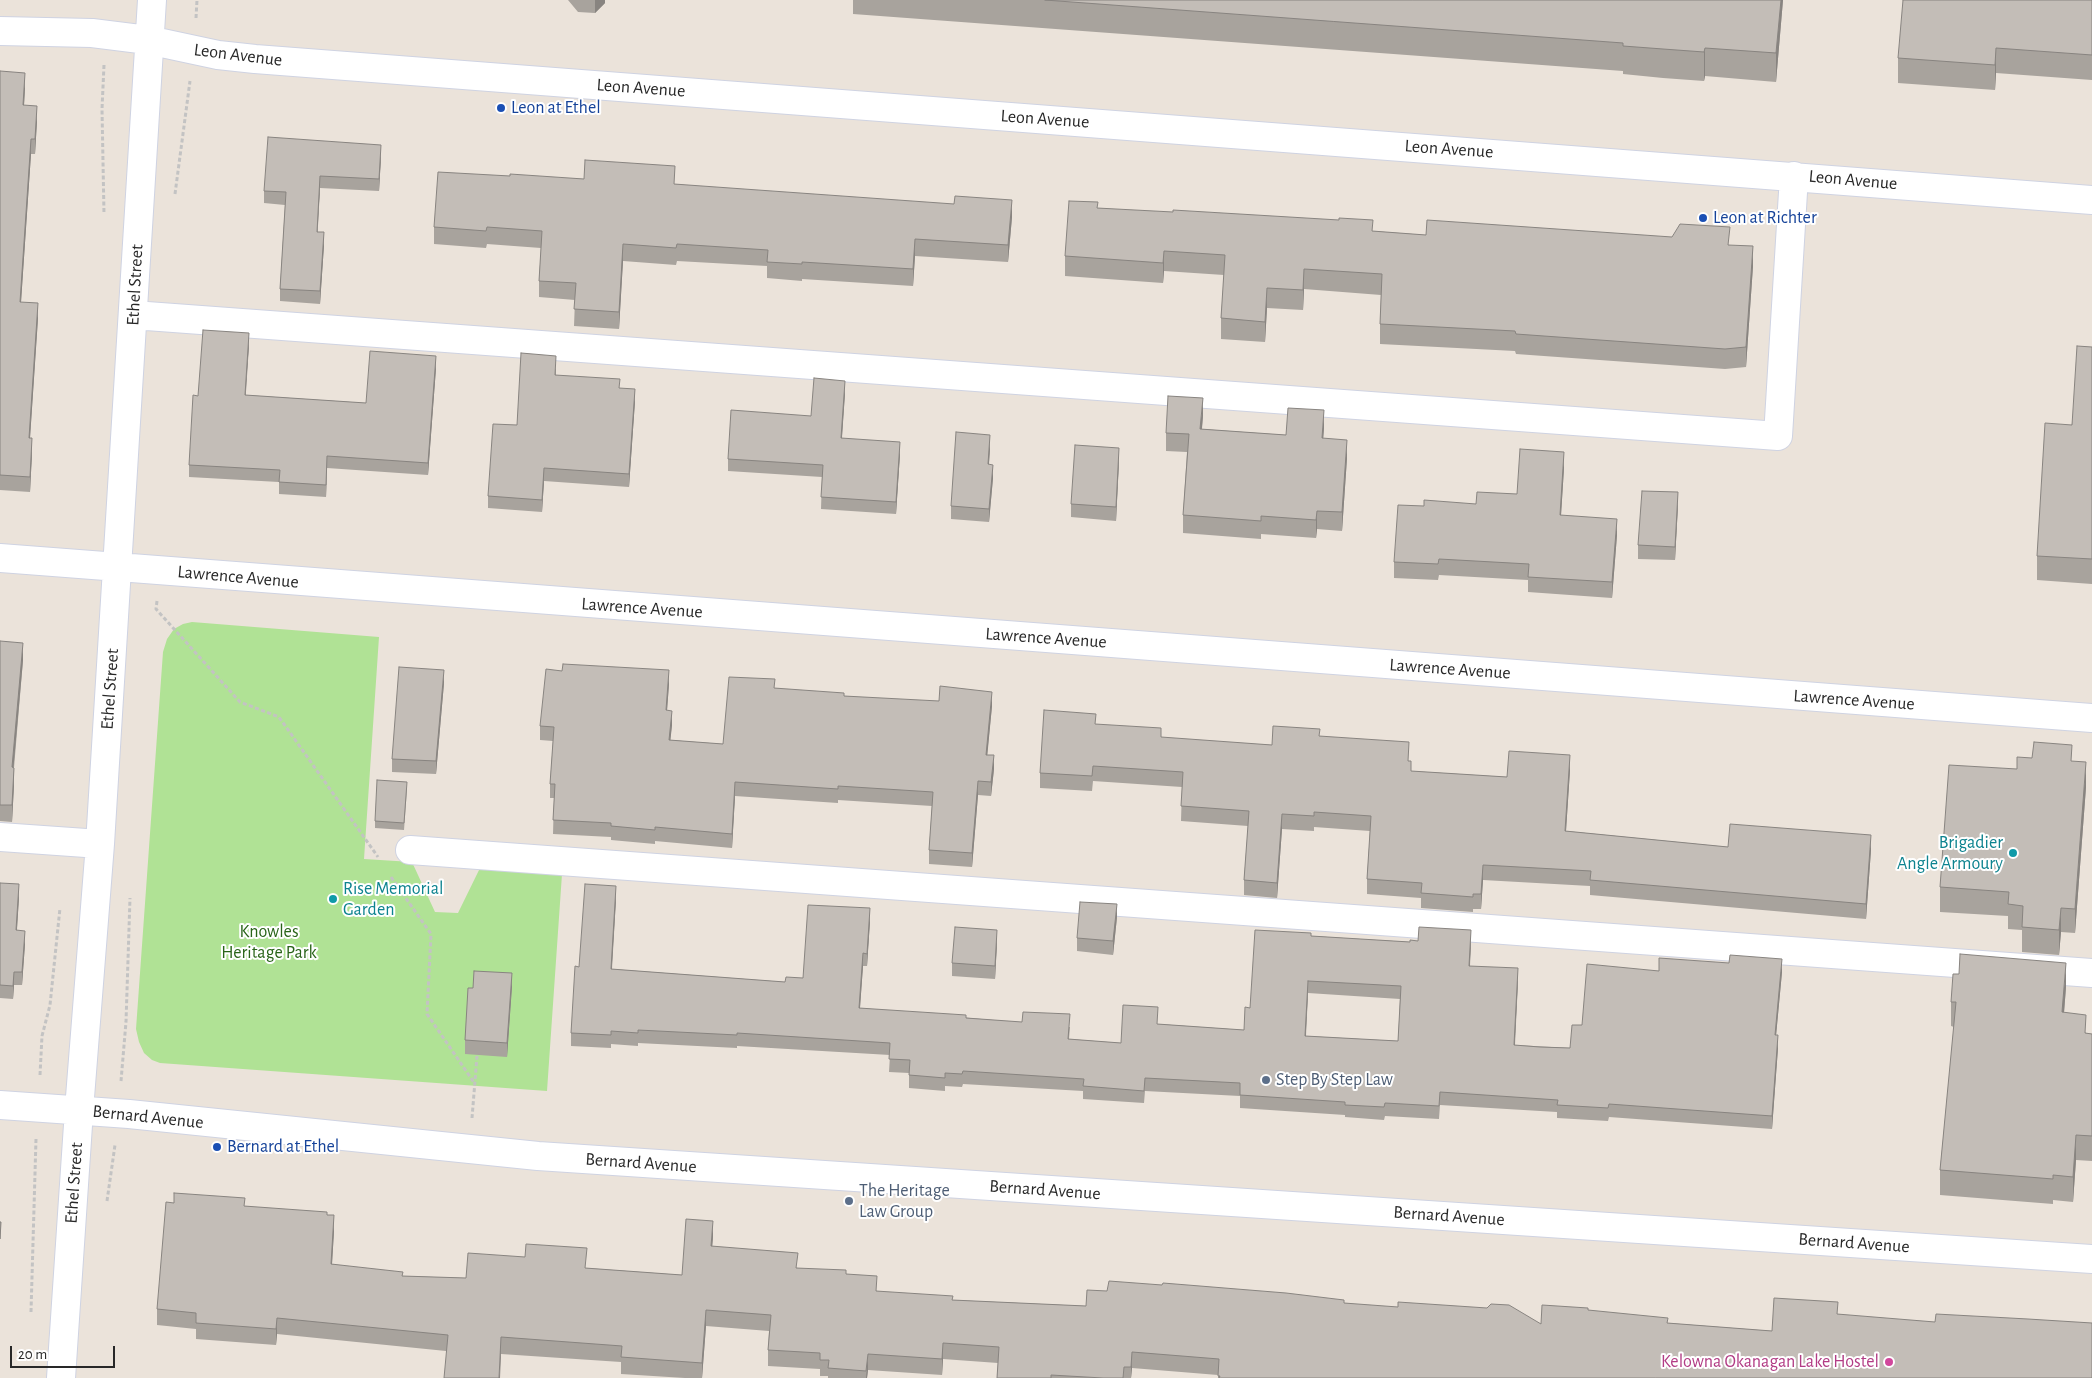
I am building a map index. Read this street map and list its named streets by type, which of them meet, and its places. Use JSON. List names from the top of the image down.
{
  "streets": {
    "street": [
      "Leon Avenue",
      "Ethel Street",
      "Lawrence Avenue",
      "Bernard Avenue"
    ]
  },
  "crossings": [
    ["Leon Avenue", "Ethel Street"],
    ["Ethel Street", "Lawrence Avenue"],
    ["Ethel Street", "Bernard Avenue"]
  ],
  "parks": ["Knowles Heritage Park"],
  "places": [
    "Leon at Ethel",
    "Leon at Richter",
    "Brigadier Angle Armoury",
    "Rise Memorial Garden",
    "Step By Step Law",
    "Bernard at Ethel",
    "The Heritage Law Group",
    "Kelowna Okanagan Lake Hostel"
  ],
  "scale_bar": "20 m"
}
